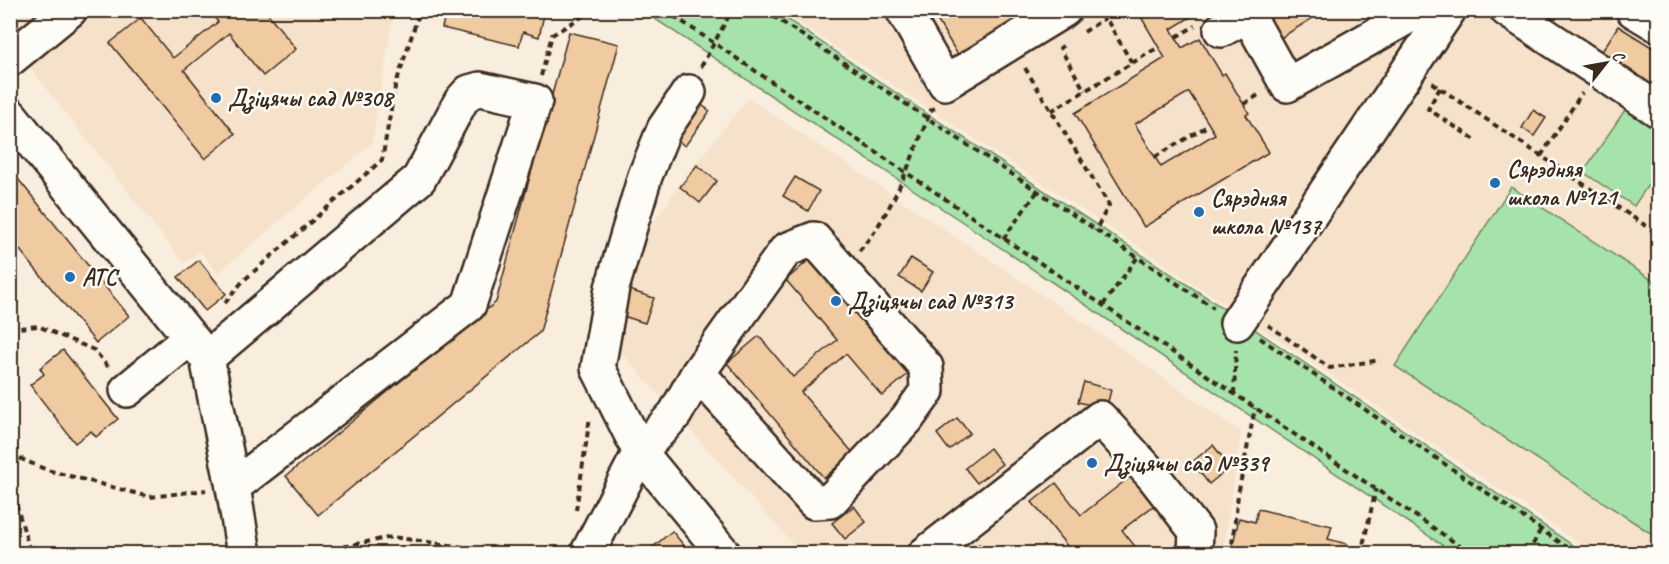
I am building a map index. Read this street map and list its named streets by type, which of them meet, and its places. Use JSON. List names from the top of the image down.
{
  "places": [
    "Дзіцячы сад №308",
    "Сярэдняя школа №121",
    "Сярэдняя школа №137",
    "АТС",
    "Дзіцячы сад №313",
    "Дзіцячы сад №339"
  ],
  "north": "top right"
}
